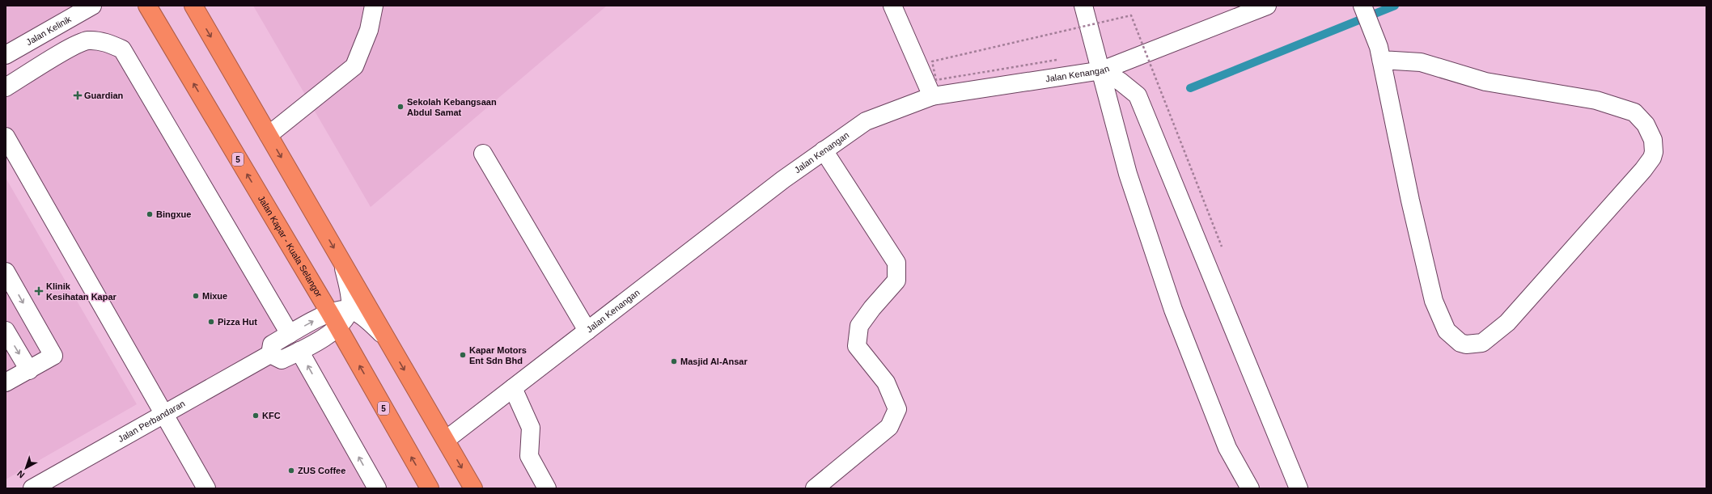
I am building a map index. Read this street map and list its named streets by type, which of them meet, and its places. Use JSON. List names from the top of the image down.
{
  "streets": {
    "highway": ["5", "Jalan Kapar - Kuala Selangor"],
    "street": ["Jalan Kelinik", "Jalan Kenangan", "Jalan Perbandaran"]
  },
  "places": {
    "health": ["Guardian", "Klinik Kesihatan Kapar"],
    "other": [
      "Sekolah Kebangsaan Abdul Samat",
      "Bingxue",
      "Mixue",
      "Pizza Hut",
      "Kapar Motors Ent Sdn Bhd",
      "Masjid Al-Ansar",
      "KFC",
      "ZUS Coffee"
    ]
  },
  "north": "bottom left"
}
